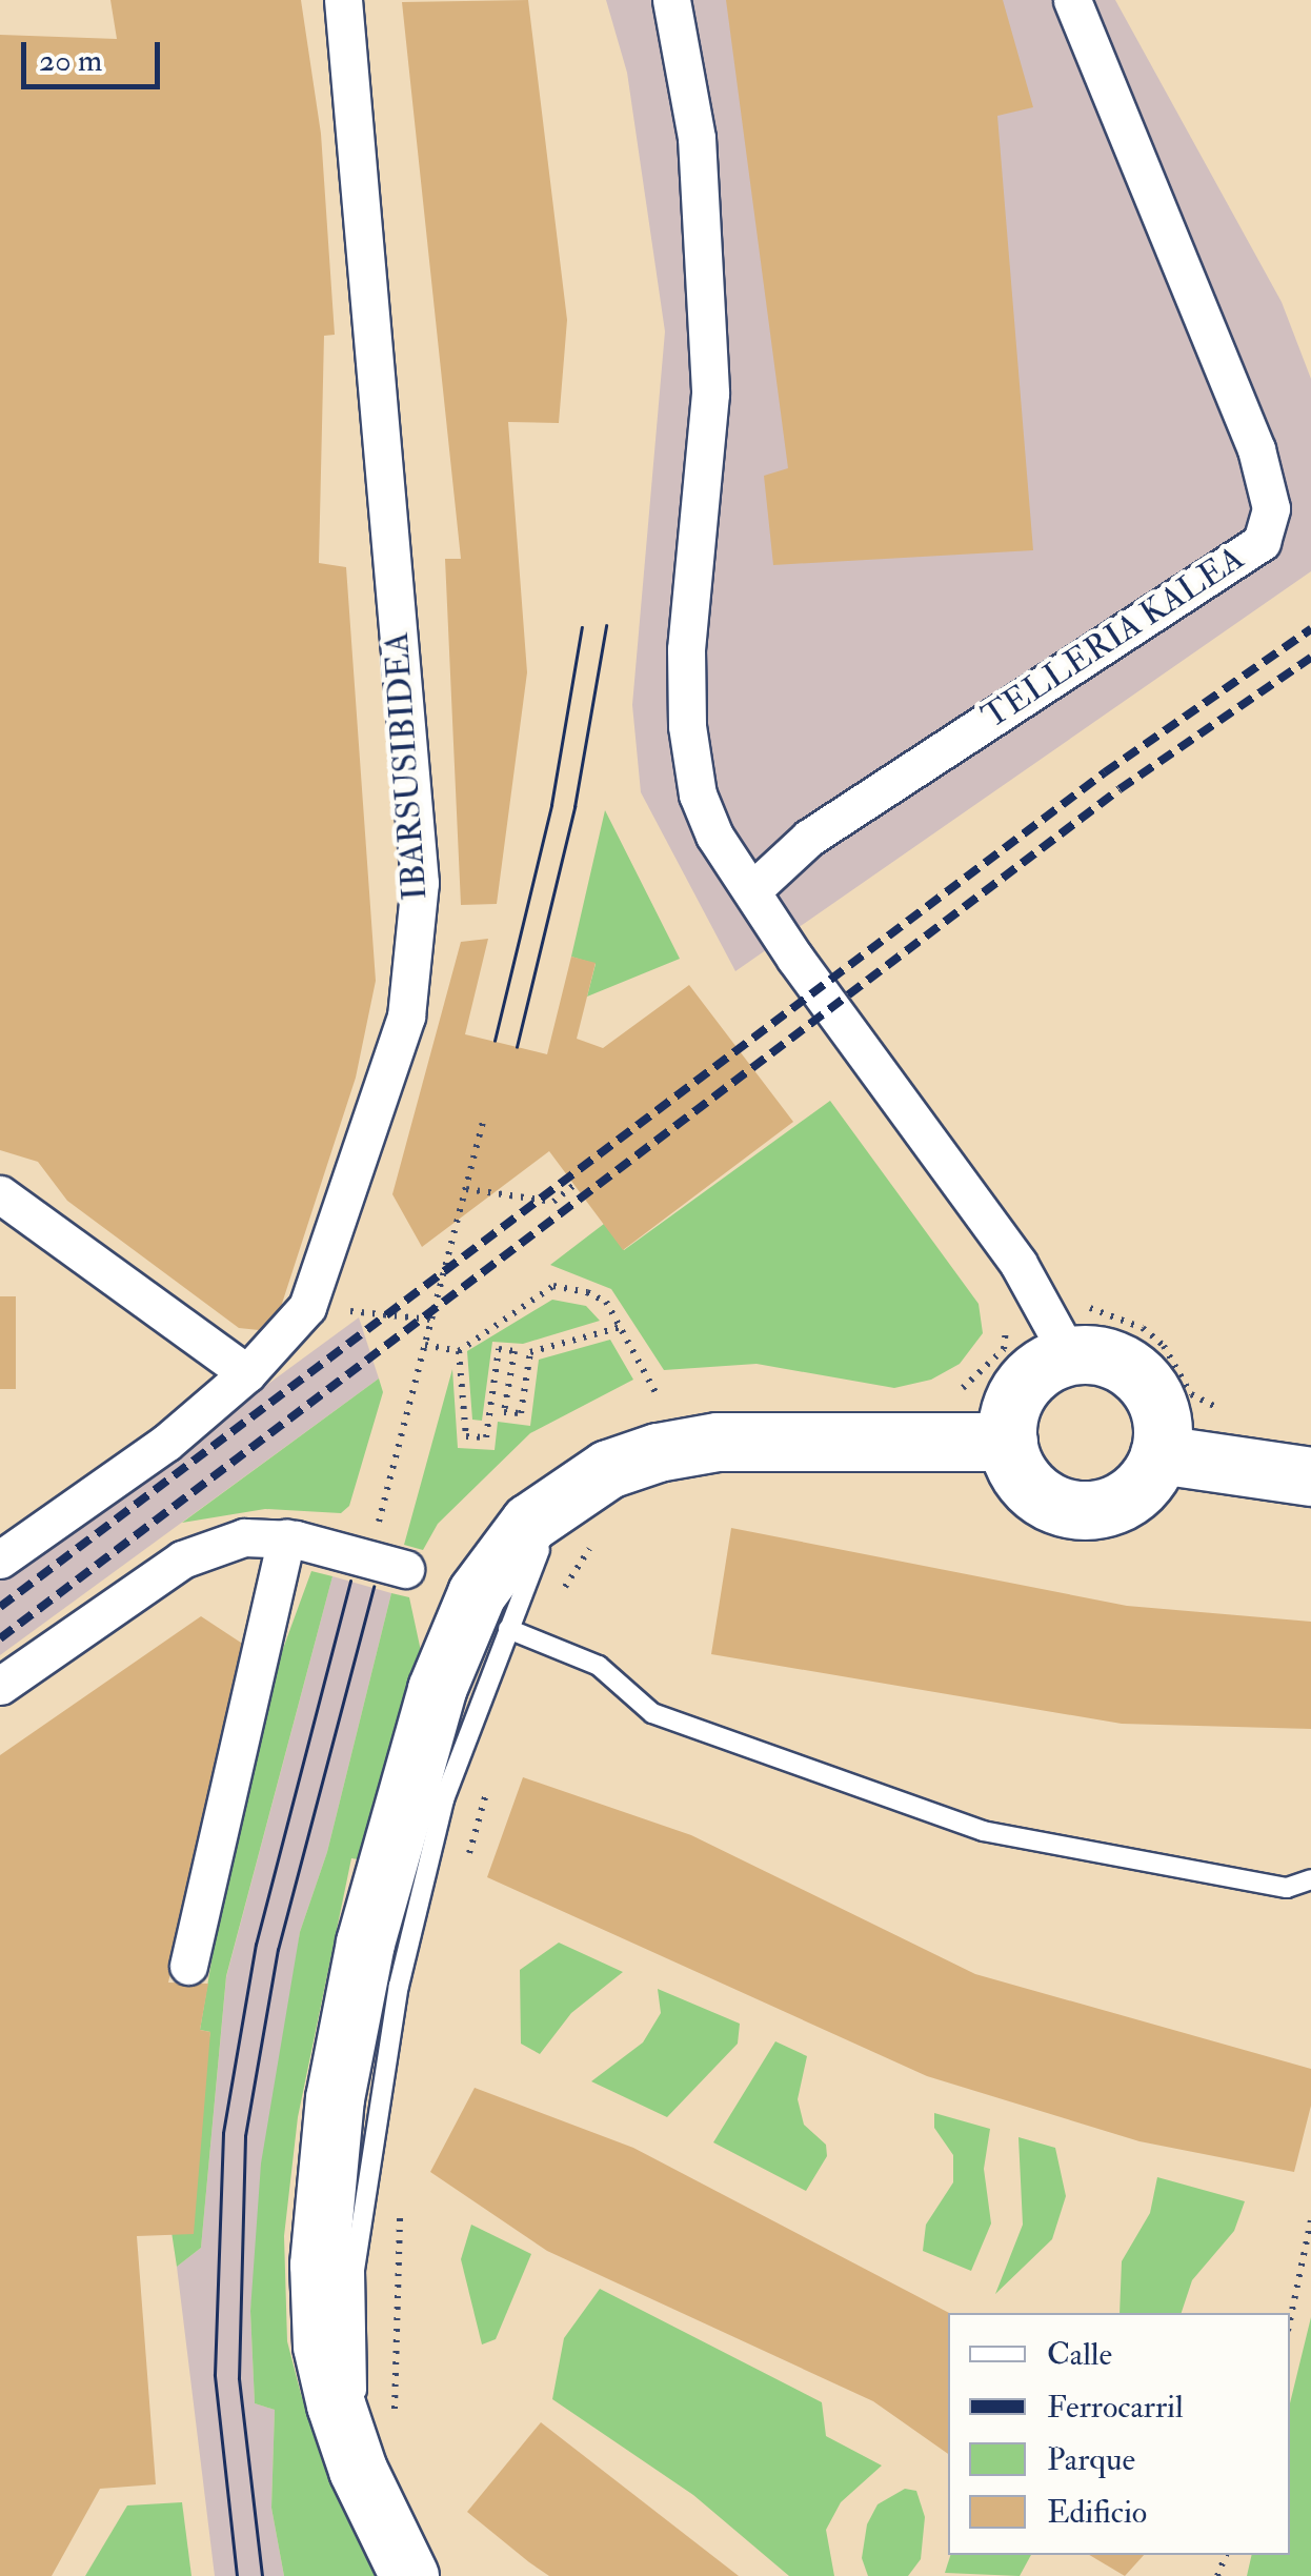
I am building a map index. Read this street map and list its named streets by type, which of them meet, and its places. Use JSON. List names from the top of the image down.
{
  "streets": {
    "street": ["TELLERIA KALEA", "IBARSUSIBIDEA"]
  },
  "legend": [
    "Calle",
    "Ferrocarril",
    "Parque",
    "Edificio"
  ],
  "scale_bar": "20 m"
}
